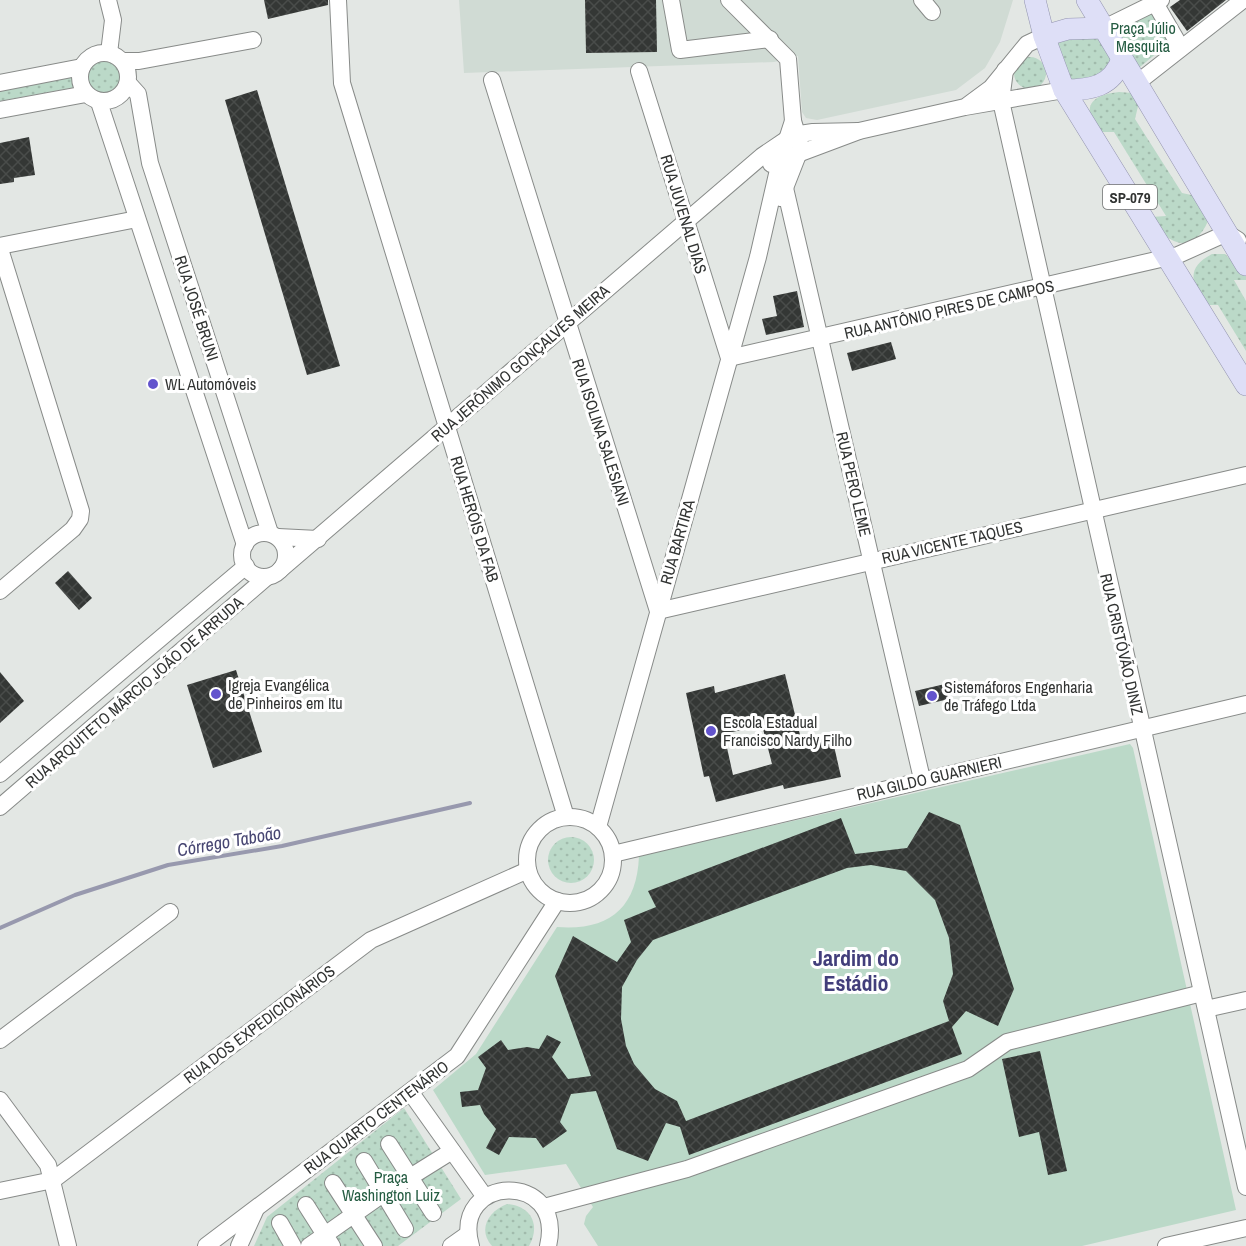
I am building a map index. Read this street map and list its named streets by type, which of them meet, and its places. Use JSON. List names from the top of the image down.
{
  "streets": {
    "main road": ["SP-079"],
    "street": [
      "RUA JUVENAL DIAS",
      "RUA JOSÉ BRUNI",
      "RUA ANTÔNIO PIRES DE CAMPOS",
      "RUA JERÔNIMO GONÇALVES MEIRA",
      "RUA ISOLINA SALESIANI",
      "RUA PERO LEME",
      "RUA HERÓIS DA FAB",
      "RUA BARTIRA",
      "RUA VICENTE TAQUES",
      "RUA CRISTÓVÃO DINIZ",
      "RUA ARQUITETO MÁRCIO JOÃO DE ARRUDA",
      "RUA GILDO GUARNIERI",
      "RUA DOS EXPEDICIONÁRIOS",
      "RUA QUARTO CENTENÁRIO"
    ]
  },
  "crossings": [
    ["SP-079", "RUA ANTÔNIO PIRES DE CAMPOS"],
    ["SP-079", "RUA JERÔNIMO GONÇALVES MEIRA"],
    ["RUA JUVENAL DIAS", "RUA ANTÔNIO PIRES DE CAMPOS"],
    ["RUA JUVENAL DIAS", "RUA JERÔNIMO GONÇALVES MEIRA"],
    ["RUA JUVENAL DIAS", "RUA BARTIRA"],
    ["RUA JOSÉ BRUNI", "RUA JERÔNIMO GONÇALVES MEIRA"],
    ["RUA JOSÉ BRUNI", "RUA ARQUITETO MÁRCIO JOÃO DE ARRUDA"],
    ["RUA ANTÔNIO PIRES DE CAMPOS", "RUA PERO LEME"],
    ["RUA ANTÔNIO PIRES DE CAMPOS", "RUA BARTIRA"],
    ["RUA ANTÔNIO PIRES DE CAMPOS", "RUA CRISTÓVÃO DINIZ"],
    ["RUA JERÔNIMO GONÇALVES MEIRA", "RUA ISOLINA SALESIANI"],
    ["RUA JERÔNIMO GONÇALVES MEIRA", "RUA HERÓIS DA FAB"],
    ["RUA JERÔNIMO GONÇALVES MEIRA", "RUA BARTIRA"],
    ["RUA JERÔNIMO GONÇALVES MEIRA", "RUA CRISTÓVÃO DINIZ"],
    ["RUA JERÔNIMO GONÇALVES MEIRA", "RUA ARQUITETO MÁRCIO JOÃO DE ARRUDA"],
    ["RUA ISOLINA SALESIANI", "RUA BARTIRA"],
    ["RUA ISOLINA SALESIANI", "RUA VICENTE TAQUES"],
    ["RUA PERO LEME", "RUA BARTIRA"],
    ["RUA PERO LEME", "RUA VICENTE TAQUES"],
    ["RUA PERO LEME", "RUA GILDO GUARNIERI"],
    ["RUA HERÓIS DA FAB", "RUA BARTIRA"],
    ["RUA HERÓIS DA FAB", "RUA GILDO GUARNIERI"],
    ["RUA HERÓIS DA FAB", "RUA DOS EXPEDICIONÁRIOS"],
    ["RUA HERÓIS DA FAB", "RUA QUARTO CENTENÁRIO"],
    ["RUA BARTIRA", "RUA VICENTE TAQUES"],
    ["RUA BARTIRA", "RUA GILDO GUARNIERI"],
    ["RUA BARTIRA", "RUA DOS EXPEDICIONÁRIOS"],
    ["RUA BARTIRA", "RUA QUARTO CENTENÁRIO"],
    ["RUA VICENTE TAQUES", "RUA CRISTÓVÃO DINIZ"],
    ["RUA CRISTÓVÃO DINIZ", "RUA GILDO GUARNIERI"],
    ["RUA GILDO GUARNIERI", "RUA DOS EXPEDICIONÁRIOS"],
    ["RUA GILDO GUARNIERI", "RUA QUARTO CENTENÁRIO"],
    ["RUA DOS EXPEDICIONÁRIOS", "RUA QUARTO CENTENÁRIO"]
  ],
  "districts": ["Jardim do Estádio"],
  "water": ["Córrego Taboão"],
  "parks": ["Praça Júlio Mesquita", "Praça Washington Luiz"],
  "places": [
    "WL Automóveis",
    "Igreja Evangélica de Pinheiros em Itu",
    "Sistemáforos Engenharia de Tráfego Ltda",
    "Escola Estadual Francisco Nardy Filho"
  ]
}
